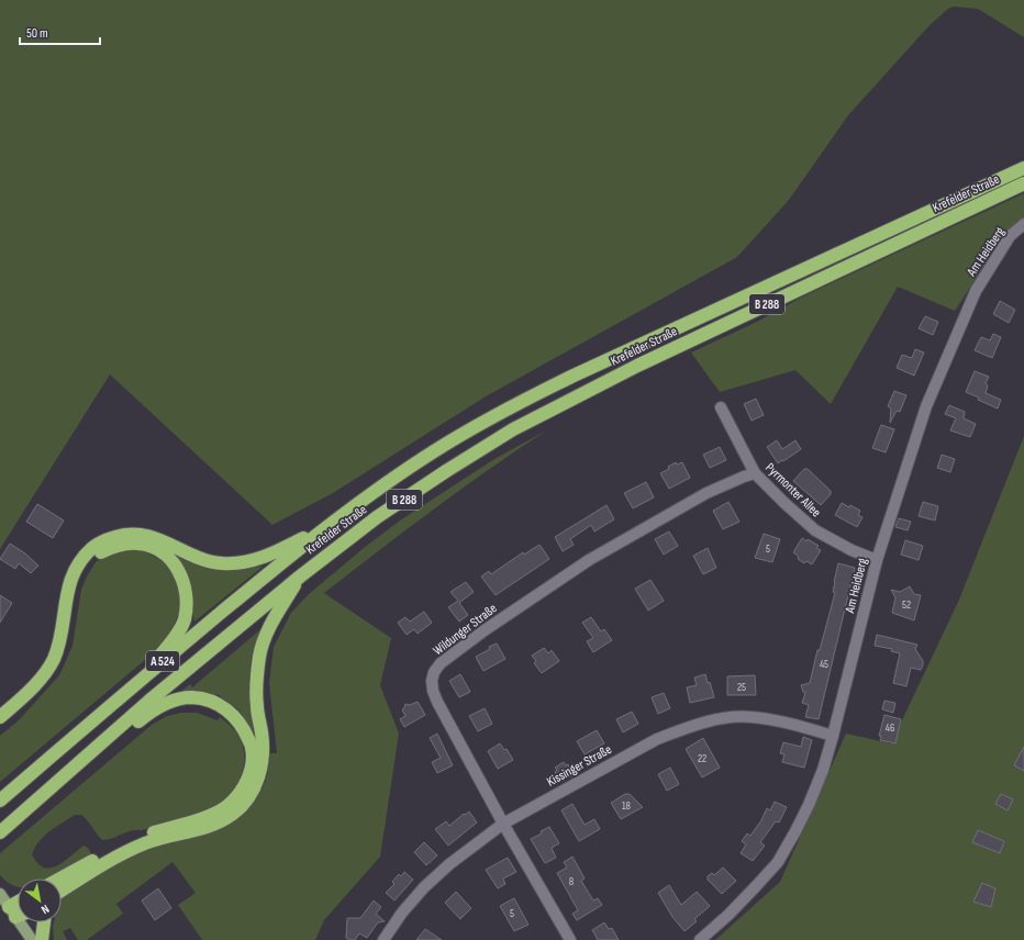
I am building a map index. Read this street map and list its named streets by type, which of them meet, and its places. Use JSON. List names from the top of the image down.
{
  "streets": {
    "highway": ["Krefelder Straße", "B 288", "A 524"],
    "street": [
      "Am Heidberg",
      "Pyrmonter Allee",
      "Wildunger Straße",
      "Kissinger Straße"
    ]
  },
  "crossings": [
    ["Krefelder Straße", "A 524"],
    ["Am Heidberg", "Pyrmonter Allee"],
    ["Am Heidberg", "Kissinger Straße"],
    ["Pyrmonter Allee", "Wildunger Straße"],
    ["Wildunger Straße", "Kissinger Straße"]
  ],
  "house_numbers": [
    "5",
    "52",
    "45",
    "25",
    "46",
    "22",
    "18",
    "8",
    "5"
  ],
  "scale_bar": "50 m",
  "north": "bottom right"
}
